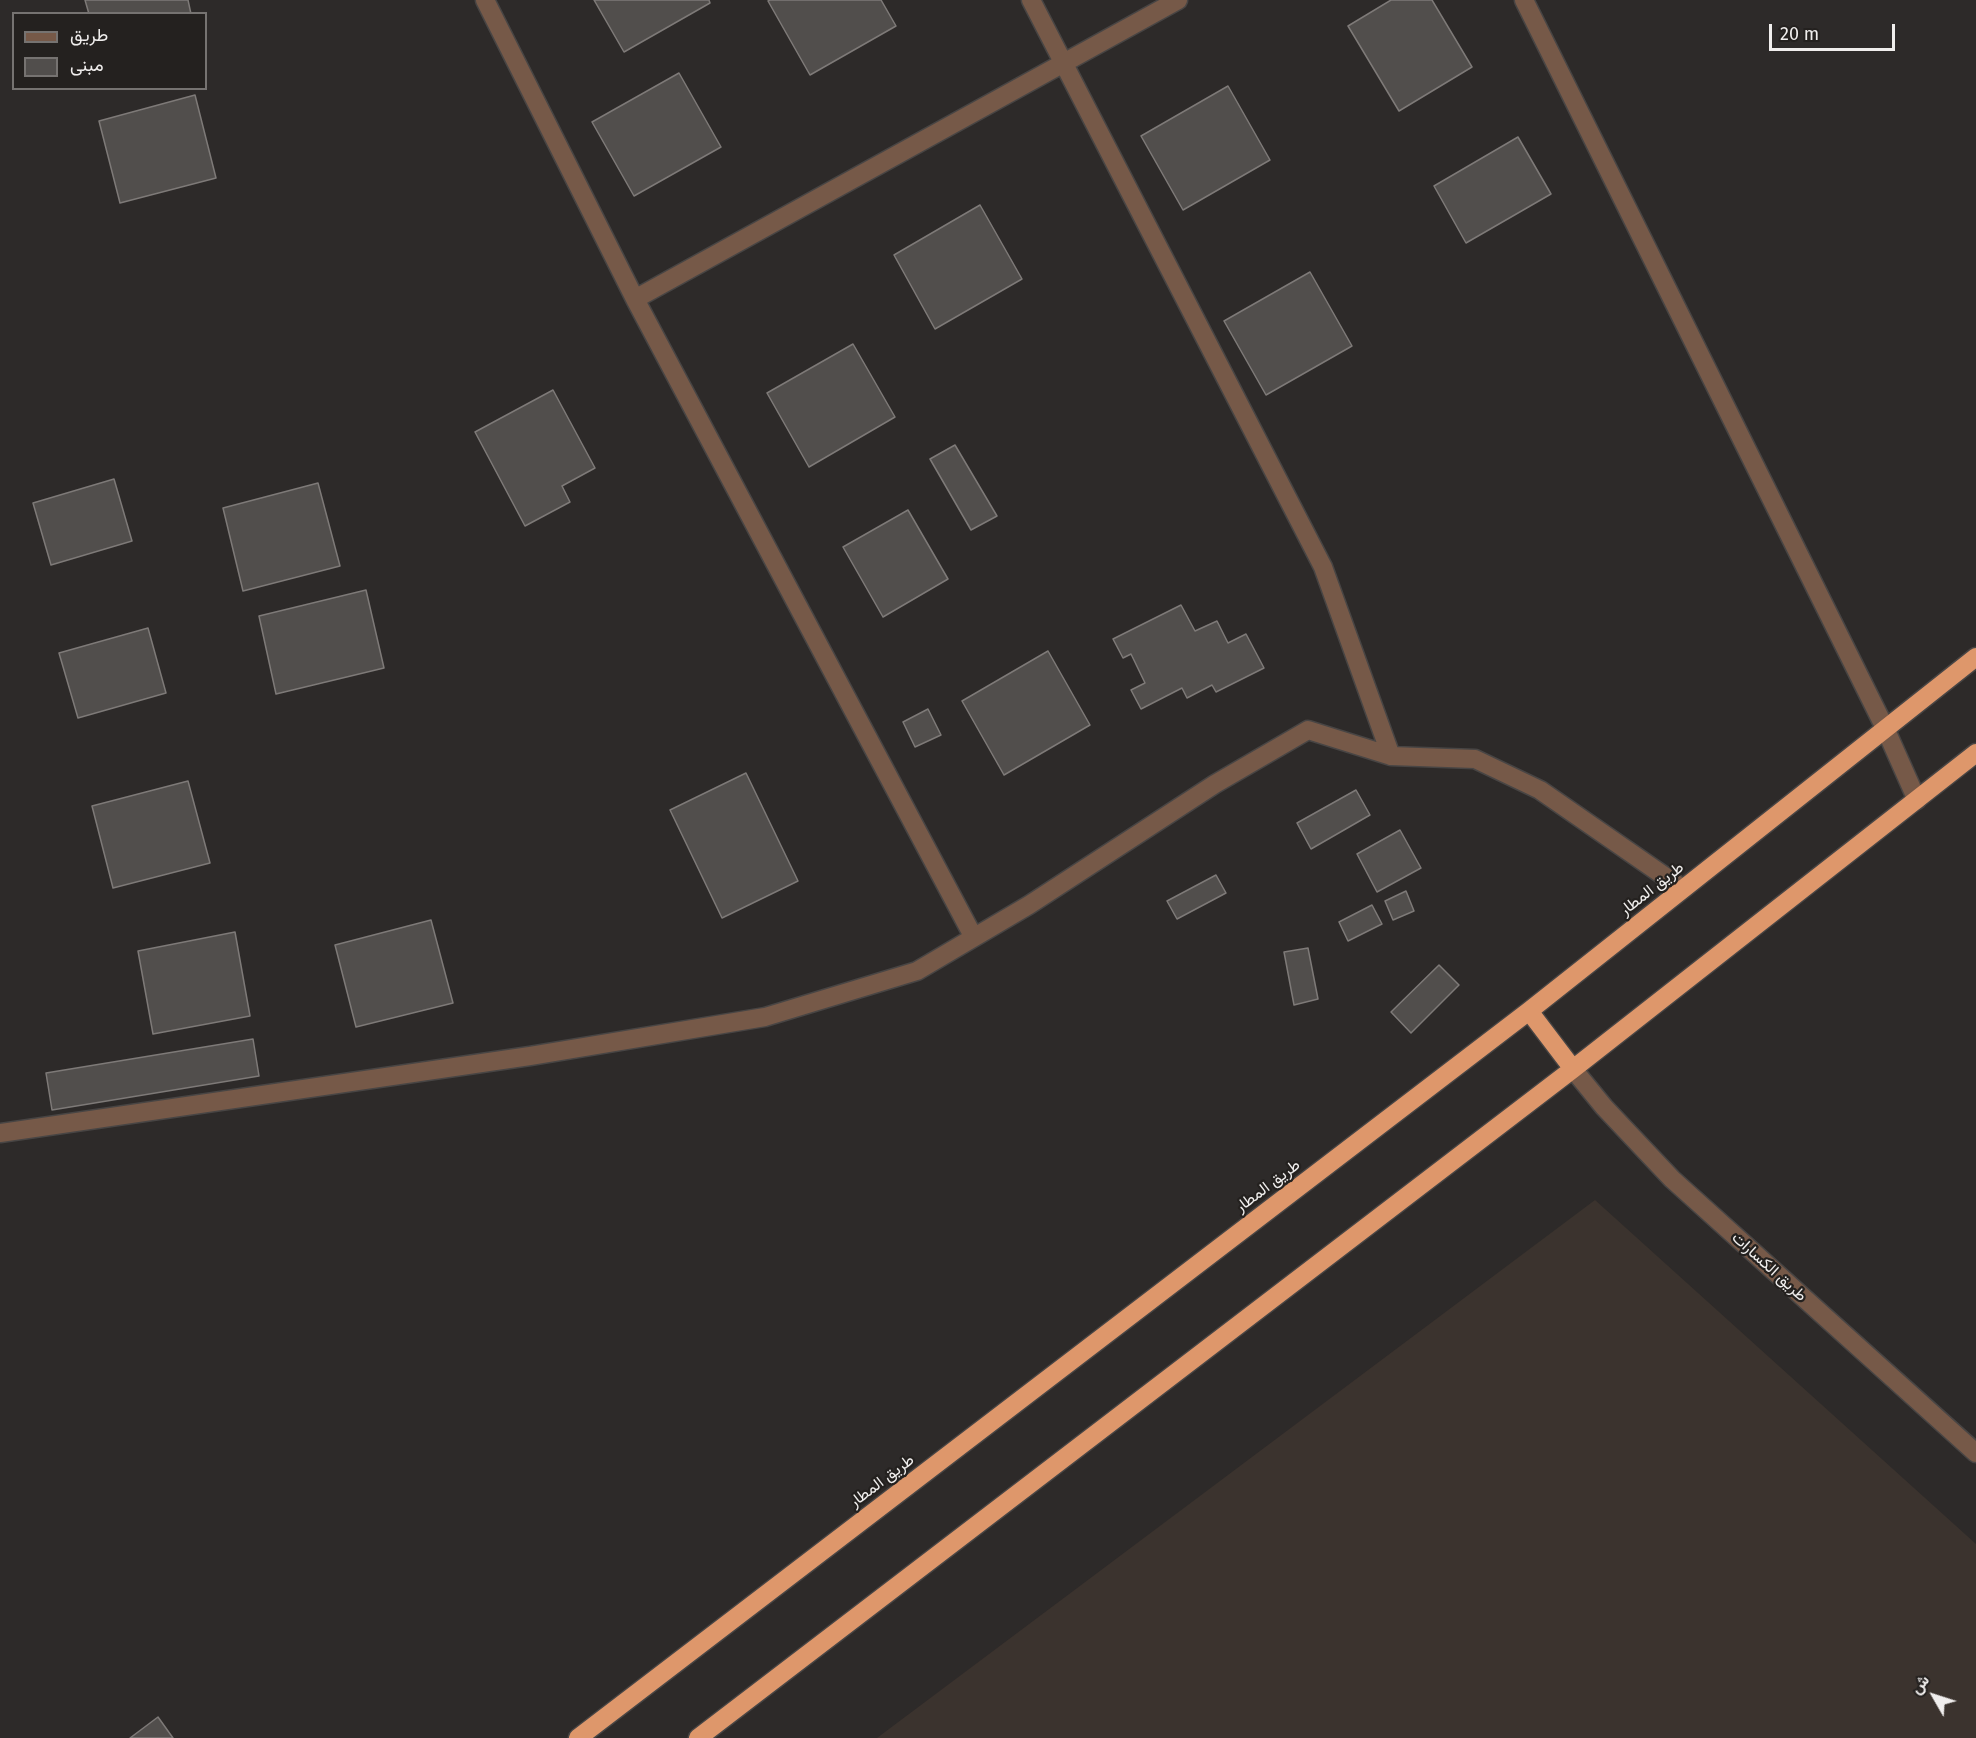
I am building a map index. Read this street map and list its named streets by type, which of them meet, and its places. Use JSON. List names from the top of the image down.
{
  "streets": {
    "highway": ["طريق المطار"],
    "street": ["طريق الكسارات"]
  },
  "legend": ["طريق", "مبنى"],
  "scale_bar": "20 m",
  "north": "top left"
}
